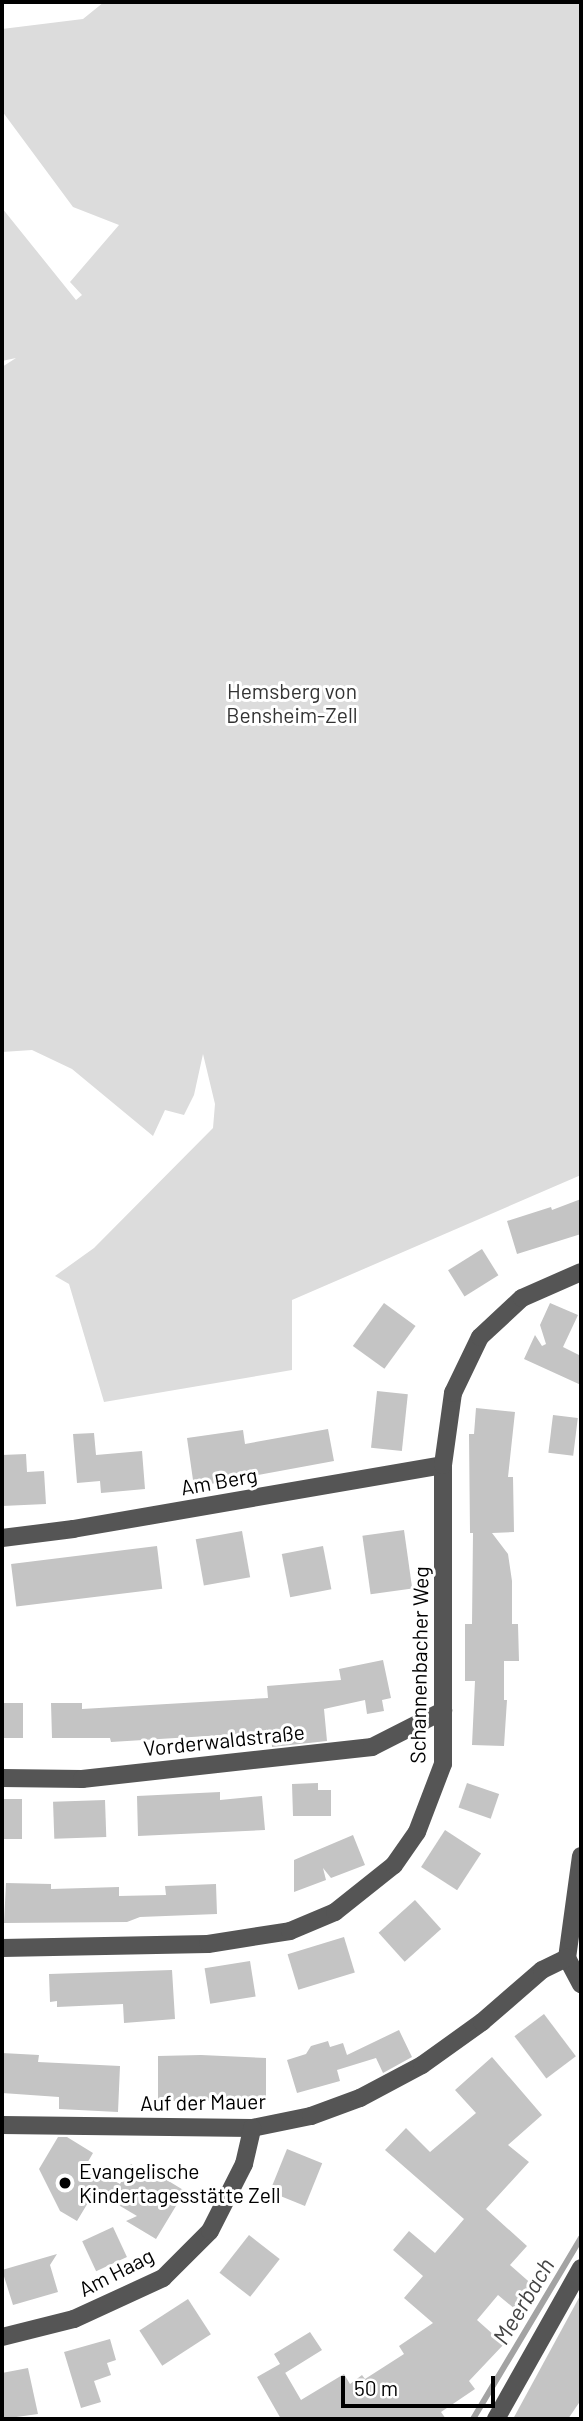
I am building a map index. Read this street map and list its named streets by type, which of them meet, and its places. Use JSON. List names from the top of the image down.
{
  "streets": {
    "street": [
      "Am Berg",
      "Schannenbacher Weg",
      "Vorderwaldstraße",
      "Auf der Mauer",
      "Am Haag"
    ]
  },
  "crossings": [
    ["Am Berg", "Schannenbacher Weg"],
    ["Schannenbacher Weg", "Vorderwaldstraße"],
    ["Auf der Mauer", "Am Haag"]
  ],
  "water": ["Meerbach"],
  "parks": ["Hemsberg von Bensheim-Zell"],
  "places": ["Evangelische Kindertagesstätte Zell"],
  "scale_bar": "50 m"
}
